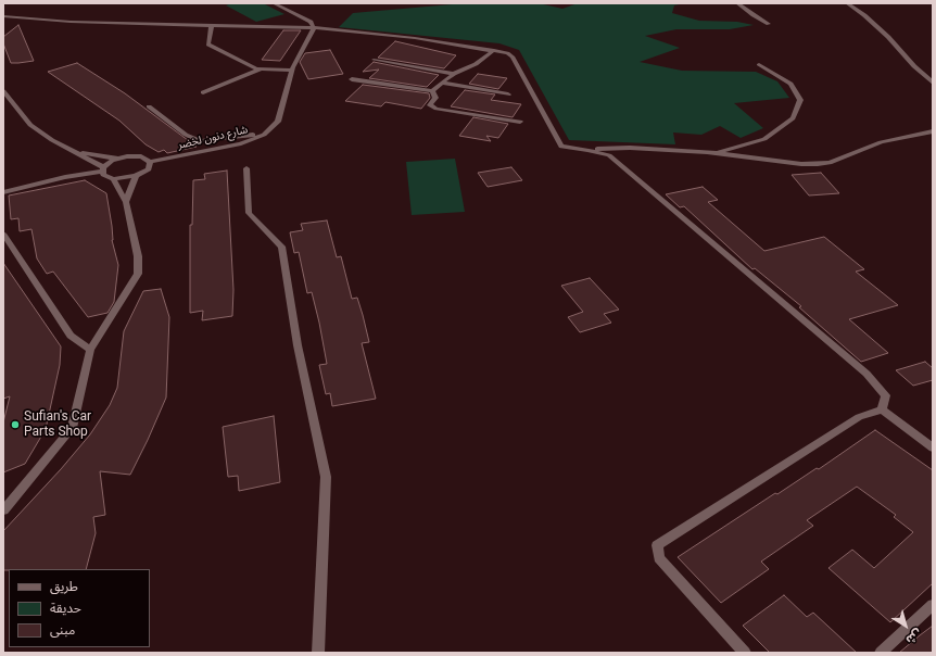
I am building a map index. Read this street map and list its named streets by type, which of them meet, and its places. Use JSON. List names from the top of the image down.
{
  "streets": {
    "street": ["شارع دنون لخضر"]
  },
  "places": ["Sufian's Car Parts Shop"],
  "legend": ["طريق", "حديقة", "مبنى"],
  "north": "bottom right"
}
